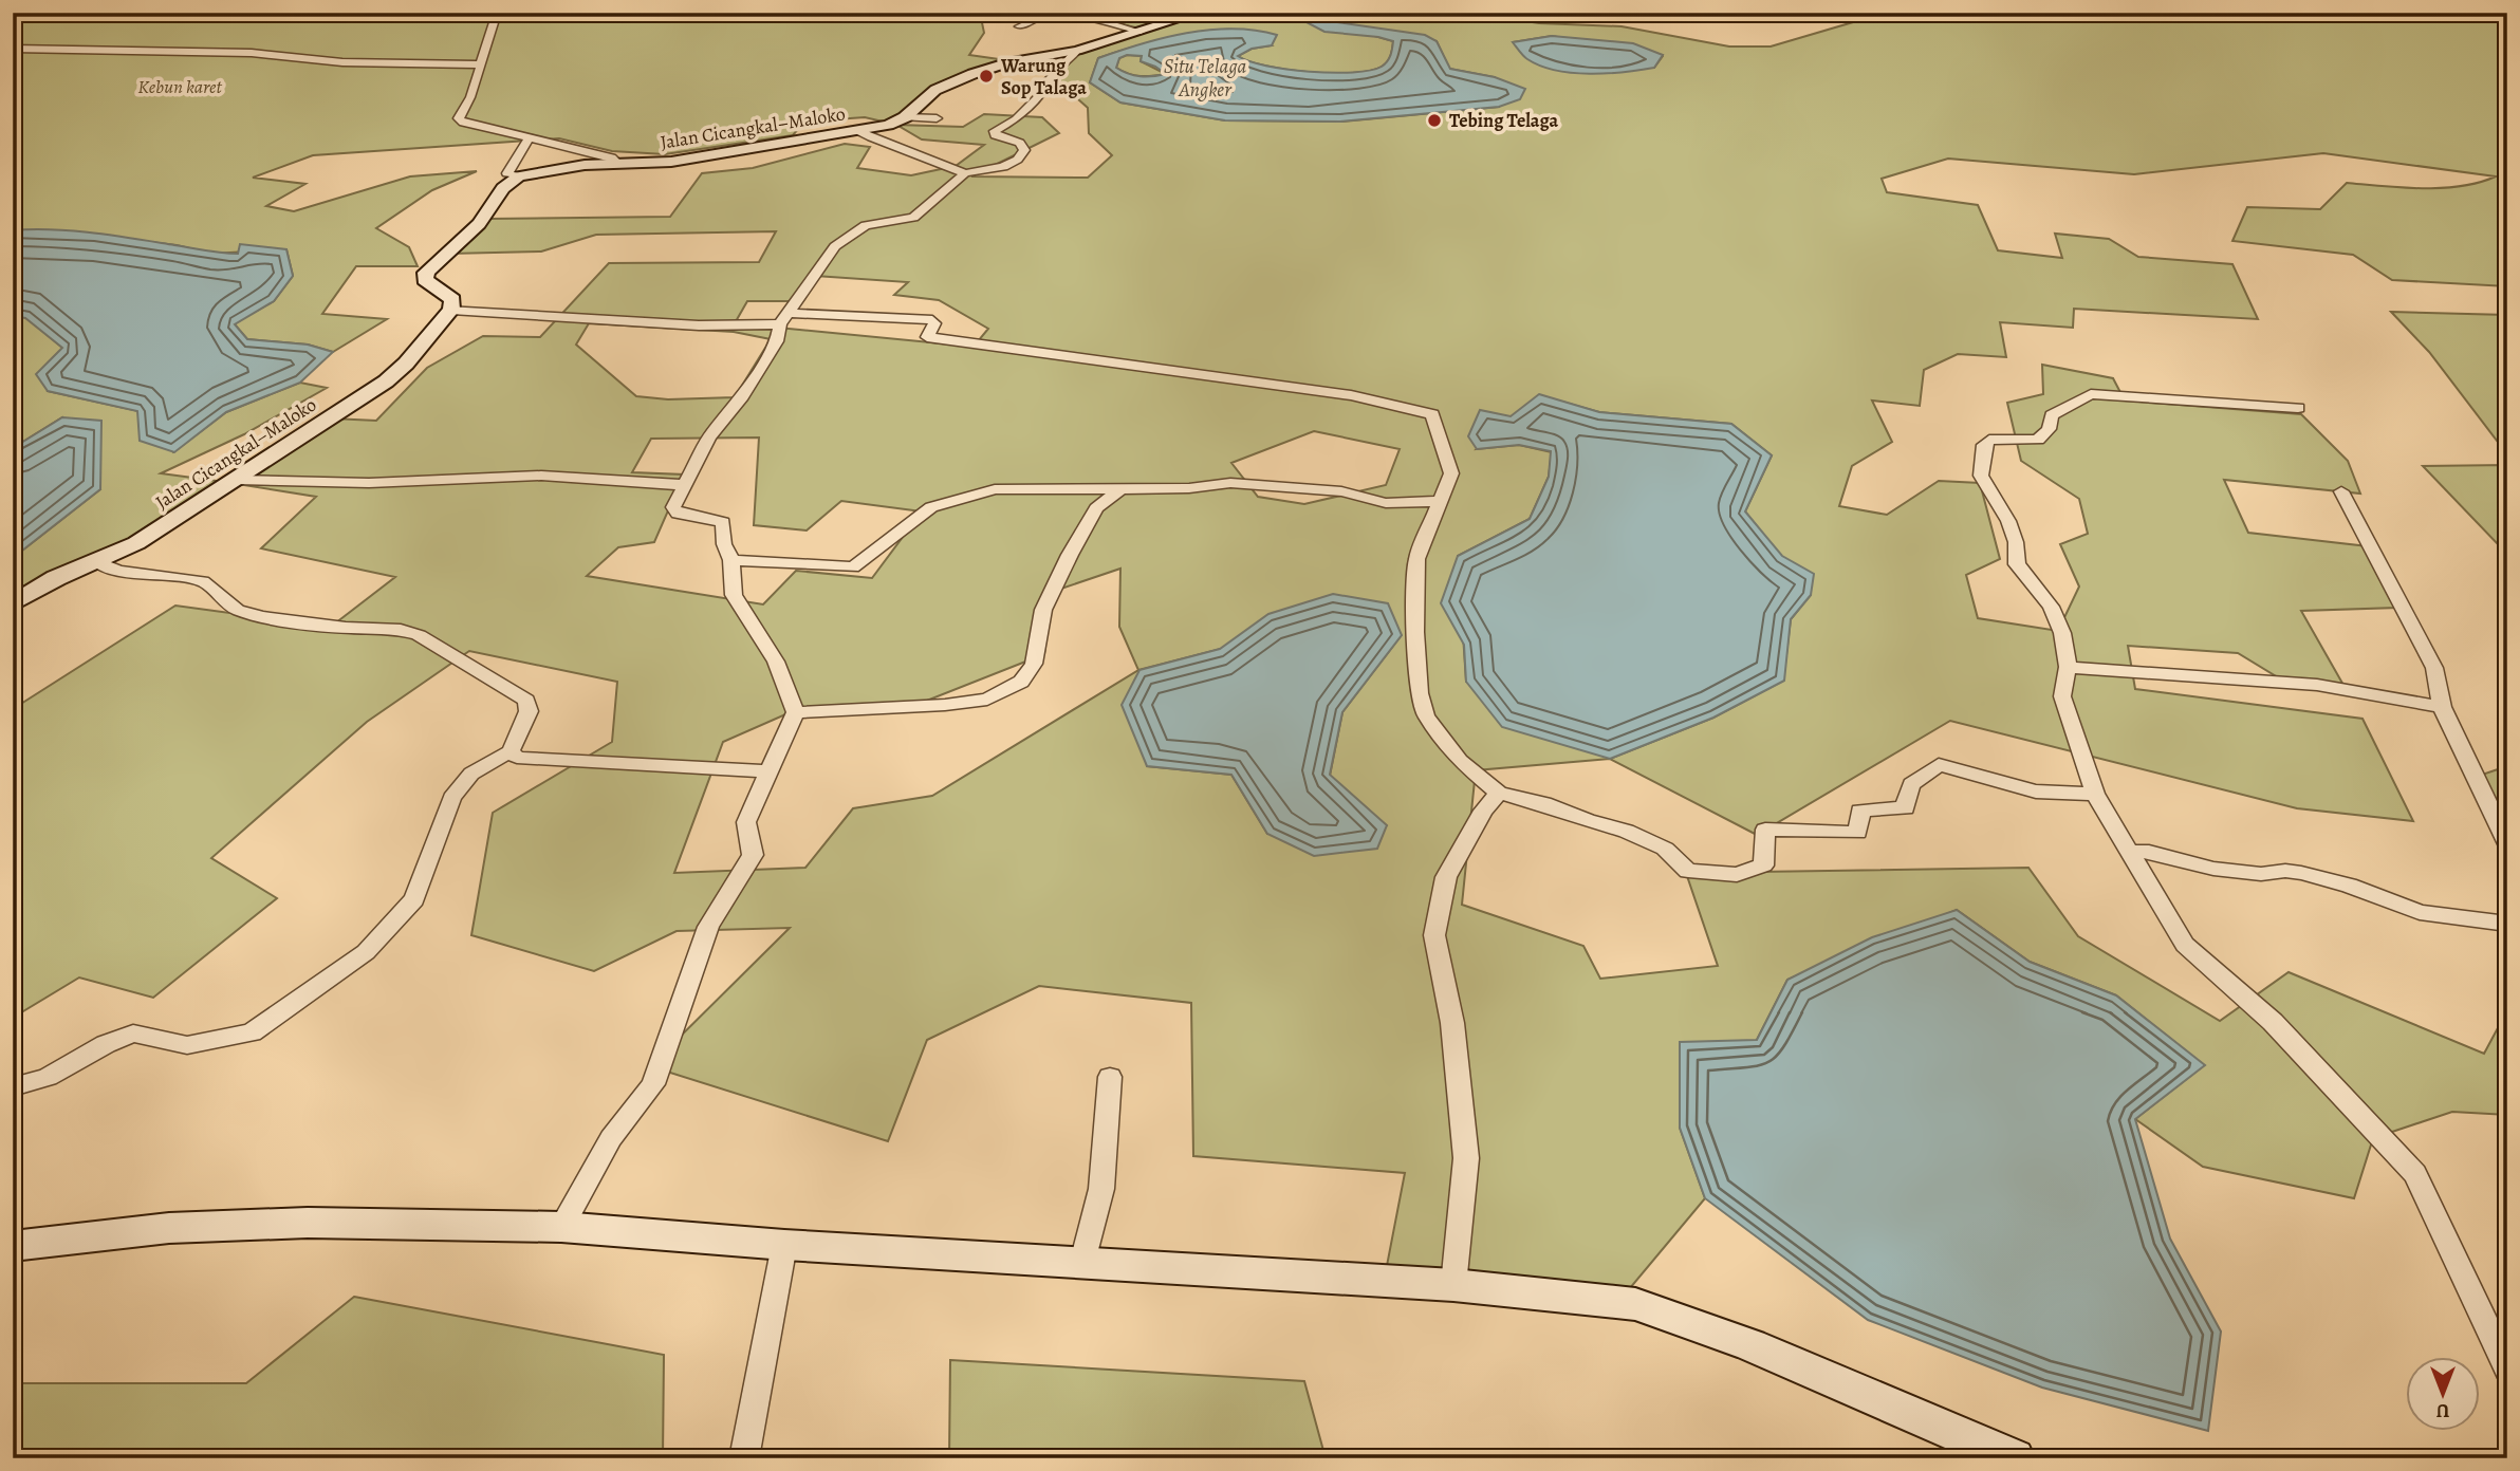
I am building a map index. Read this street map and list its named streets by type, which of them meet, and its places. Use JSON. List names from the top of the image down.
{
  "streets": {
    "street": ["Jalan Cicangkal–Maloko"]
  },
  "water": ["Situ Telaga Angker"],
  "parks": ["Kebun karet"],
  "places": ["Warung Sop Talaga", "Tebing Telaga"],
  "north": "bottom"
}
